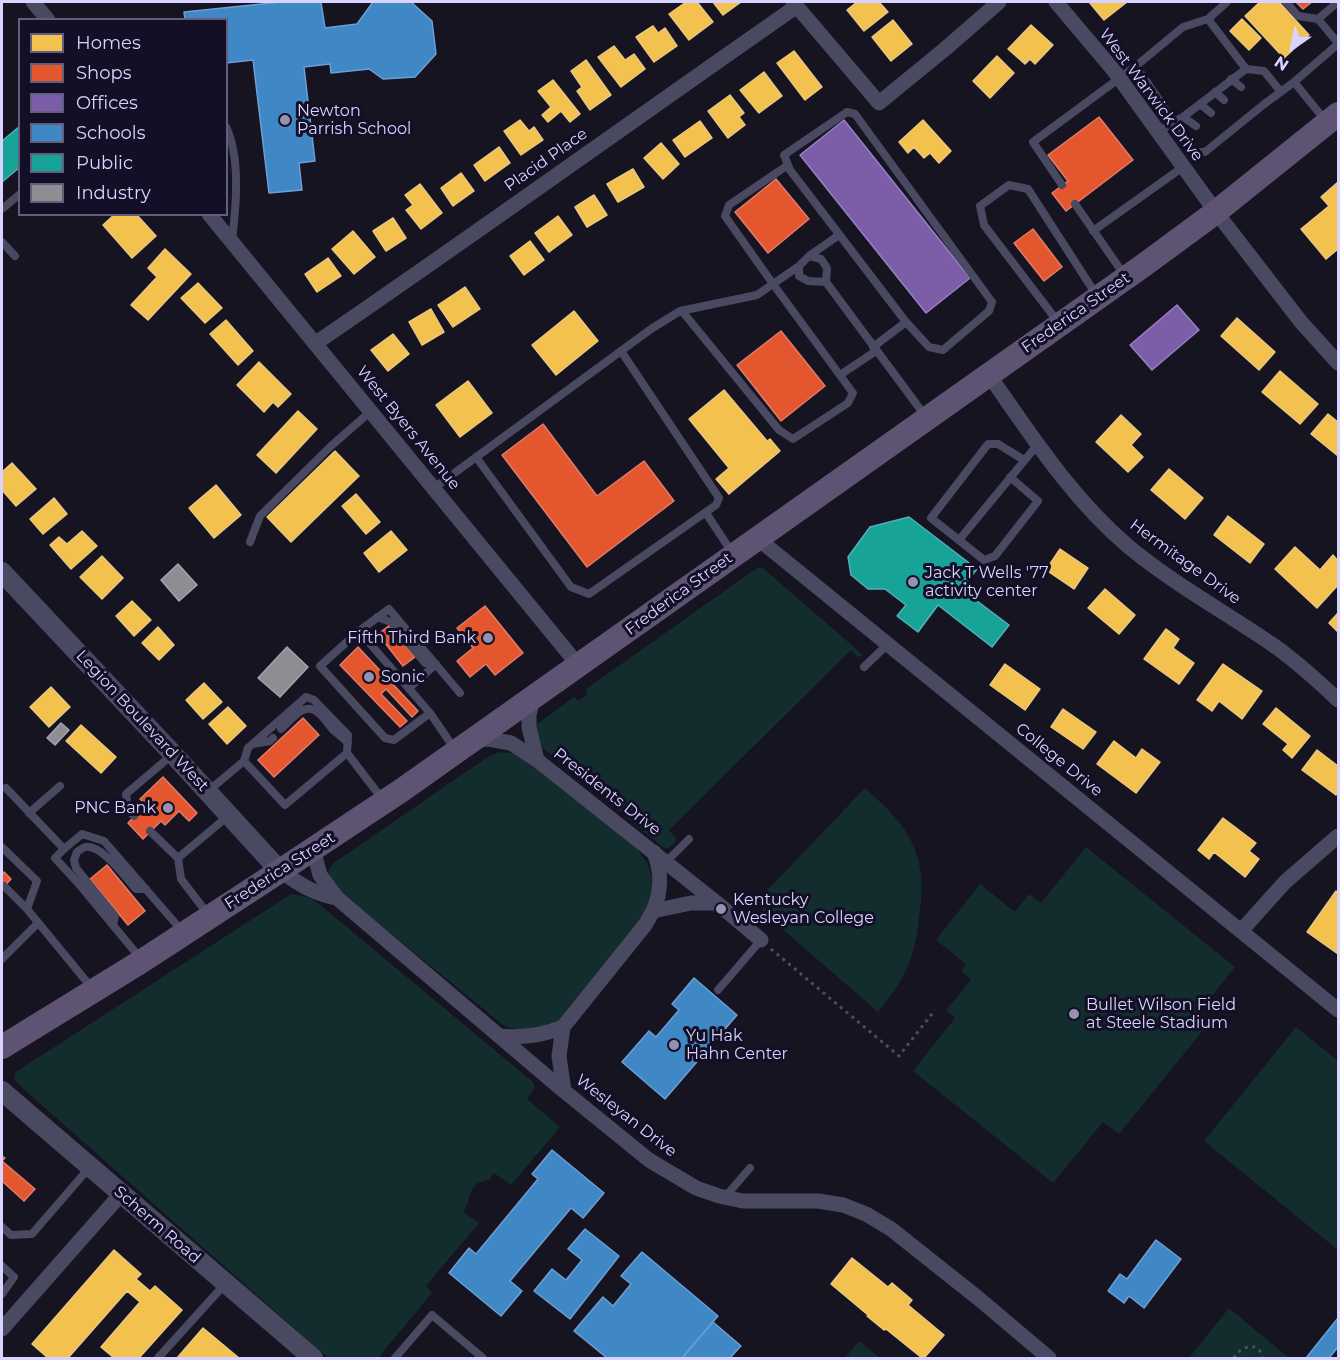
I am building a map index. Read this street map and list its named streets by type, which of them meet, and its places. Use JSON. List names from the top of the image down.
{
  "streets": {
    "main road": ["Frederica Street"],
    "street": [
      "West Warwick Drive",
      "Placid Place",
      "West Byers Avenue",
      "Hermitage Drive",
      "Legion Boulevard West",
      "College Drive",
      "Presidents Drive",
      "Wesleyan Drive",
      "Scherm Road"
    ]
  },
  "crossings": [
    ["West Warwick Drive", "Frederica Street"],
    ["Placid Place", "West Byers Avenue"],
    ["Frederica Street", "West Byers Avenue"],
    ["Frederica Street", "Hermitage Drive"],
    ["Frederica Street", "Legion Boulevard West"],
    ["Frederica Street", "College Drive"],
    ["Frederica Street", "Presidents Drive"],
    ["Frederica Street", "Wesleyan Drive"],
    ["Legion Boulevard West", "Wesleyan Drive"]
  ],
  "places": [
    "Newton Parrish School",
    "Jack T Wells '77 activity center",
    "Fifth Third Bank",
    "Sonic",
    "PNC Bank",
    "Kentucky Wesleyan College",
    "Bullet Wilson Field at Steele Stadium",
    "Yu Hak Hahn Center"
  ],
  "legend": [
    "Homes",
    "Shops",
    "Offices",
    "Schools",
    "Public",
    "Industry"
  ],
  "north": "bottom left"
}
